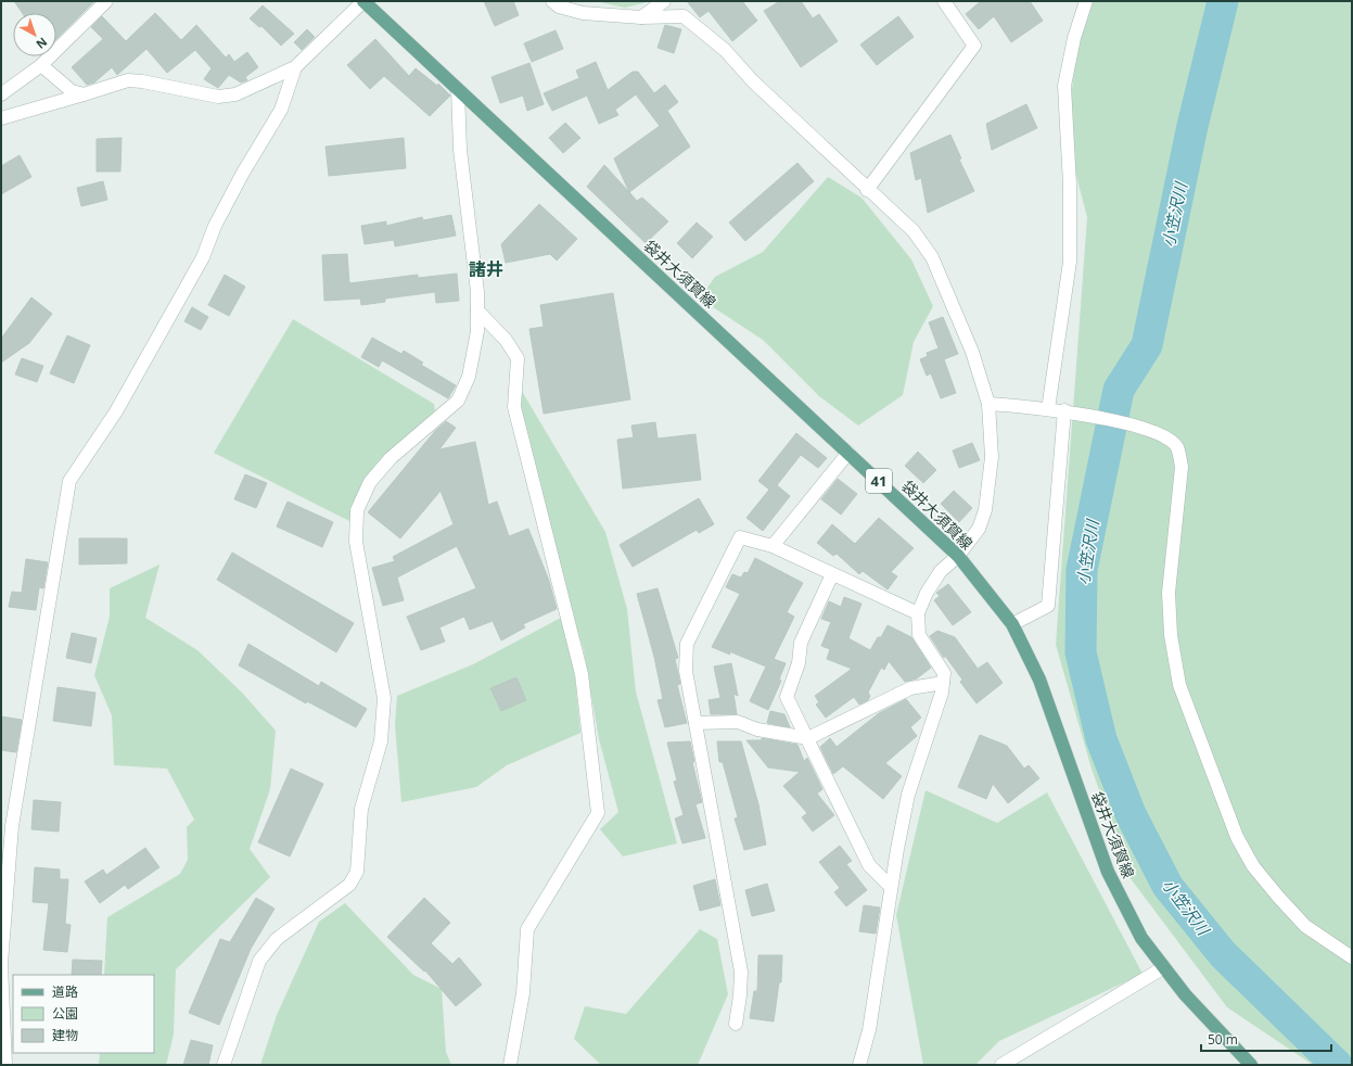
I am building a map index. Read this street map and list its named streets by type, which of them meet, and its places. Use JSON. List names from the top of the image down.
{
  "streets": {
    "main road": ["袋井大須賀線", "41"]
  },
  "districts": ["諸井"],
  "water": ["小笠沢川"],
  "legend": ["道路", "公園", "建物"],
  "scale_bar": "50 m",
  "north": "bottom right"
}
